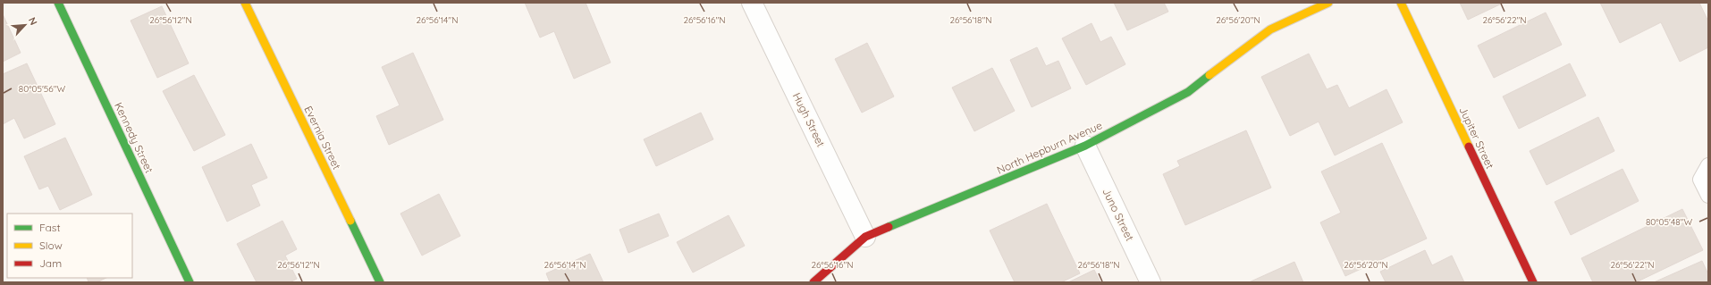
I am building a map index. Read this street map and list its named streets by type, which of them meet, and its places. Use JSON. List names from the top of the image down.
{
  "streets": {
    "street": [
      "Hugh Street",
      "Kennedy Street",
      "Evernia Street",
      "Jupiter Street",
      "North Hepburn Avenue",
      "Juno Street"
    ]
  },
  "crossings": [
    ["Hugh Street", "North Hepburn Avenue"],
    ["North Hepburn Avenue", "Juno Street"]
  ],
  "legend": ["Fast", "Slow", "Jam"],
  "north": "top right",
  "coordinates": [
    "26°56'12\"N",
    "26°56'14\"N",
    "26°56'16\"N",
    "26°56'18\"N",
    "26°56'20\"N",
    "26°56'22\"N",
    "80°05'56\"W",
    "80°05'48\"W"
  ]
}
